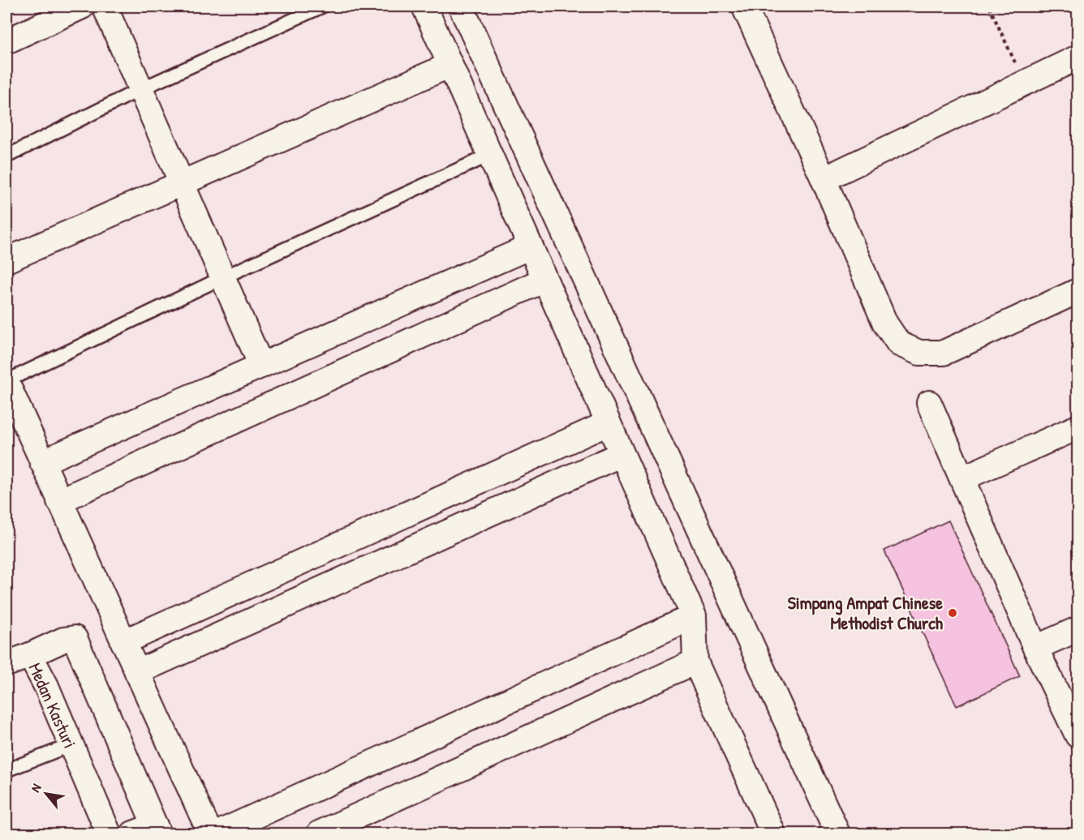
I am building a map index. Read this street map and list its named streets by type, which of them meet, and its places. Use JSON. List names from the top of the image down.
{
  "streets": {
    "street": ["Medan Kasturi"]
  },
  "places": ["Simpang Ampat Chinese Methodist Church"],
  "north": "top left"
}
